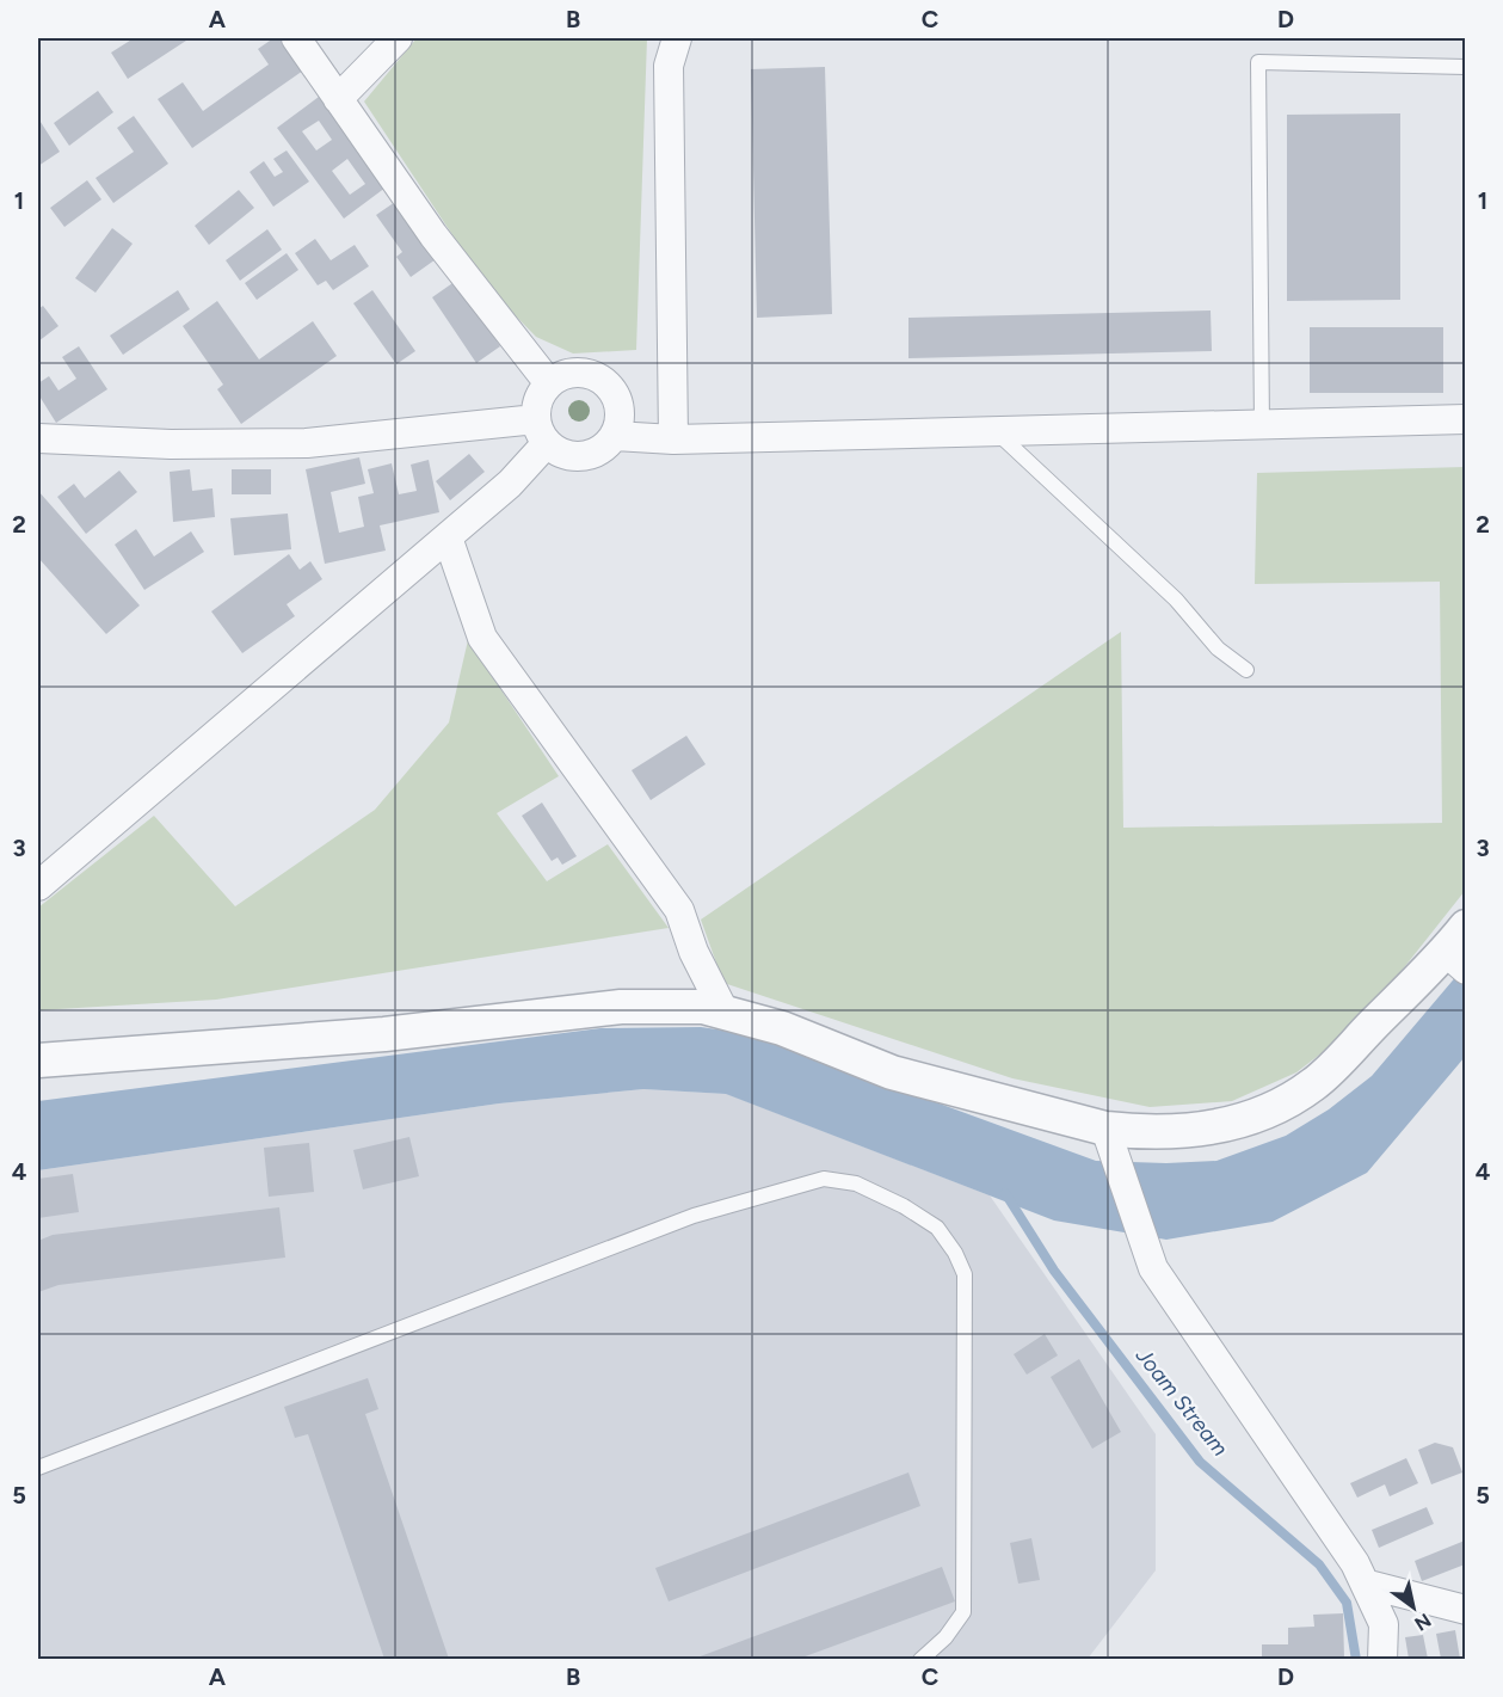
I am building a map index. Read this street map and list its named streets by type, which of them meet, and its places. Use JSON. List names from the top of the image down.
{
  "water": ["Joam Stream"],
  "north": "bottom right",
  "grid": {
    "columns": [
      "A",
      "B",
      "C",
      "D"
    ],
    "rows": [
      "1",
      "2",
      "3",
      "4",
      "5"
    ]
  }
}
